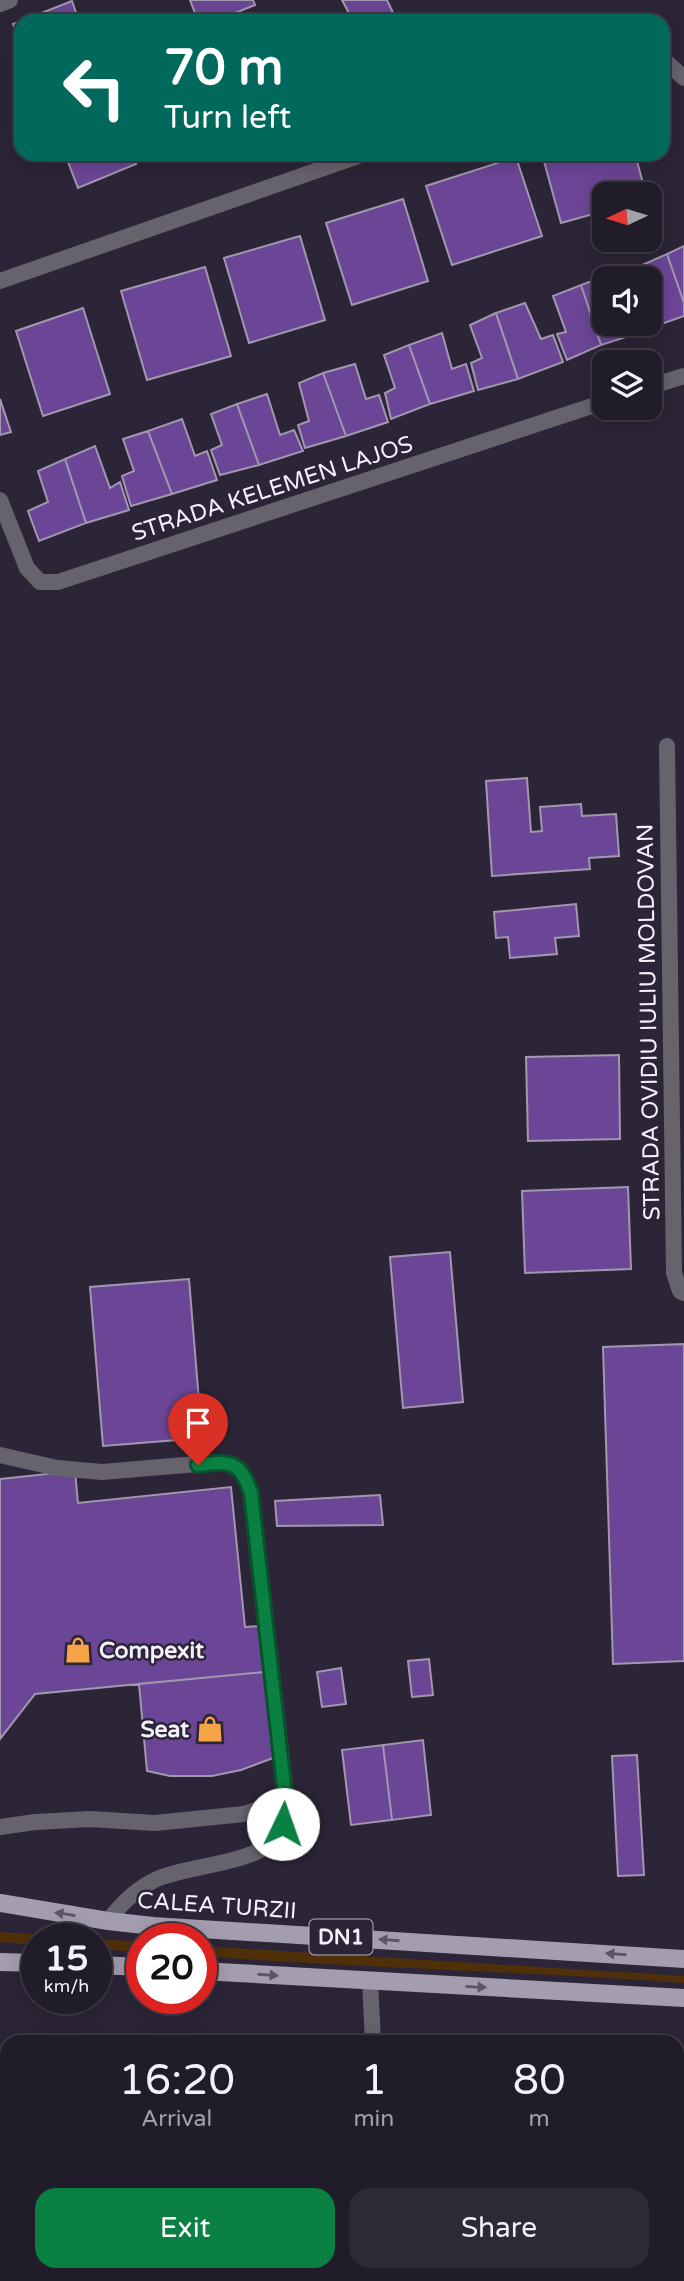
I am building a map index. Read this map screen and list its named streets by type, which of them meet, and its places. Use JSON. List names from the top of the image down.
{
  "streets": {
    "main road": ["CALEA TURZII", "DN1"],
    "lane": ["STRADA KELEMEN LAJOS", "STRADA OVIDIU IULIU MOLDOVAN"]
  },
  "places": {
    "shop": ["Compexit", "Seat"]
  },
  "north": "left",
  "page": {
    "turn": ["70 m", "Turn left"],
    "speed": "15 km/h",
    "limit": "20",
    "eta": [
      "16:20",
      "Arrival",
      "1",
      "min",
      "80",
      "m"
    ],
    "buttons": ["Exit", "Share"]
  }
}
